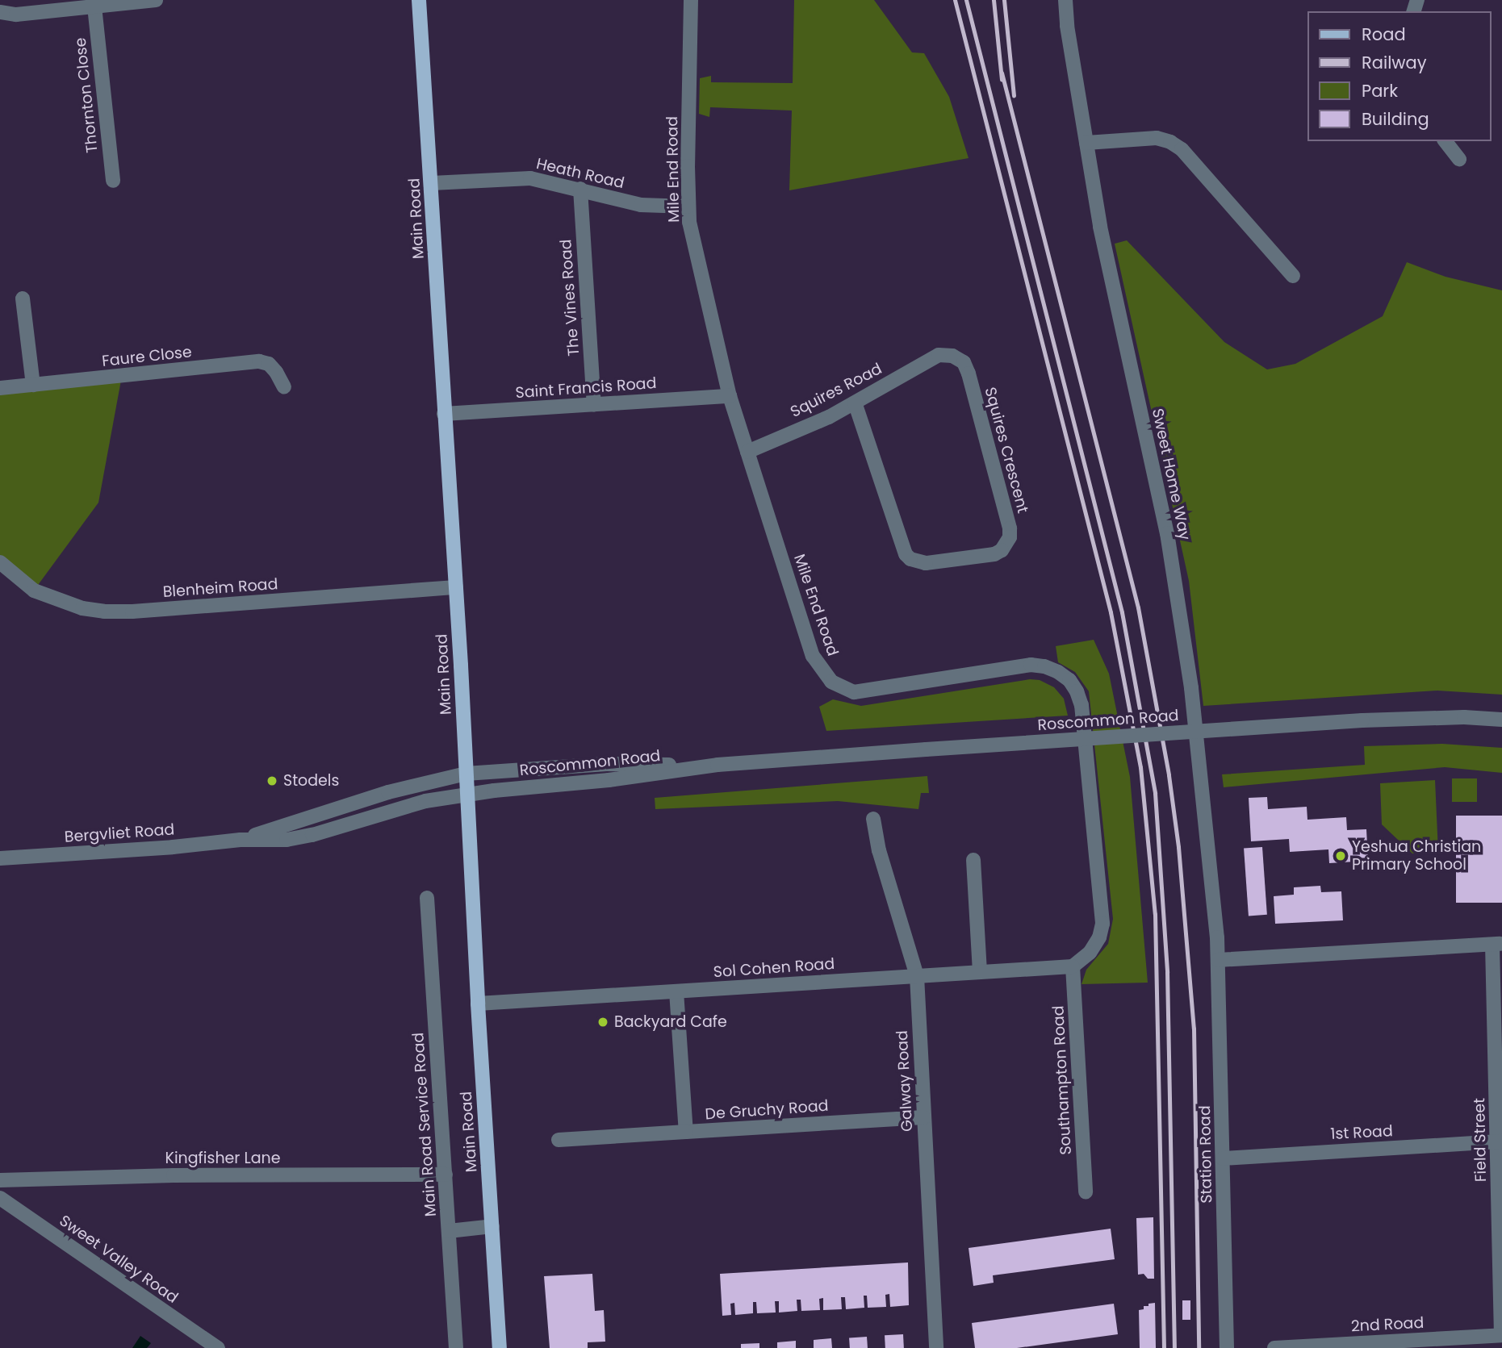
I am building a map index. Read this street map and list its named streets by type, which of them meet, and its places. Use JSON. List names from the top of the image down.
{
  "streets": {
    "main road": ["Main Road"],
    "street": [
      "Thornton Close",
      "Mile End Road",
      "Heath Road",
      "The Vines Road",
      "Faure Close",
      "Saint Francis Road",
      "Squires Road",
      "Squires Crescent",
      "Sweet Home Way",
      "Blenheim Road",
      "Roscommon Road",
      "Bergvliet Road",
      "Sol Cohen Road",
      "Southampton Road",
      "Galway Road",
      "De Gruchy Road",
      "Main Road Service Road",
      "1st Road",
      "Field Street",
      "Station Road",
      "Kingfisher Lane",
      "Sweet Valley Road",
      "2nd Road"
    ]
  },
  "crossings": [
    ["Mile End Road", "Heath Road"],
    ["Mile End Road", "Saint Francis Road"],
    ["Mile End Road", "Squires Road"],
    ["Mile End Road", "Sol Cohen Road"],
    ["Mile End Road", "Southampton Road"],
    ["Heath Road", "Main Road"],
    ["Heath Road", "The Vines Road"],
    ["Main Road", "Saint Francis Road"],
    ["Main Road", "Blenheim Road"],
    ["Main Road", "Roscommon Road"],
    ["Main Road", "Bergvliet Road"],
    ["Main Road", "Sol Cohen Road"],
    ["The Vines Road", "Saint Francis Road"],
    ["Squires Road", "Squires Crescent"],
    ["Sweet Home Way", "Station Road"],
    ["Roscommon Road", "Bergvliet Road"],
    ["Sol Cohen Road", "Southampton Road"],
    ["Sol Cohen Road", "Galway Road"],
    ["Sol Cohen Road", "De Gruchy Road"],
    ["Galway Road", "De Gruchy Road"],
    ["Main Road Service Road", "Kingfisher Lane"],
    ["1st Road", "Field Street"],
    ["1st Road", "Station Road"],
    ["Field Street", "2nd Road"]
  ],
  "places": ["Stodels", "Yeshua Christian Primary School", "Backyard Cafe"],
  "legend": [
    "Road",
    "Railway",
    "Park",
    "Building"
  ]
}
